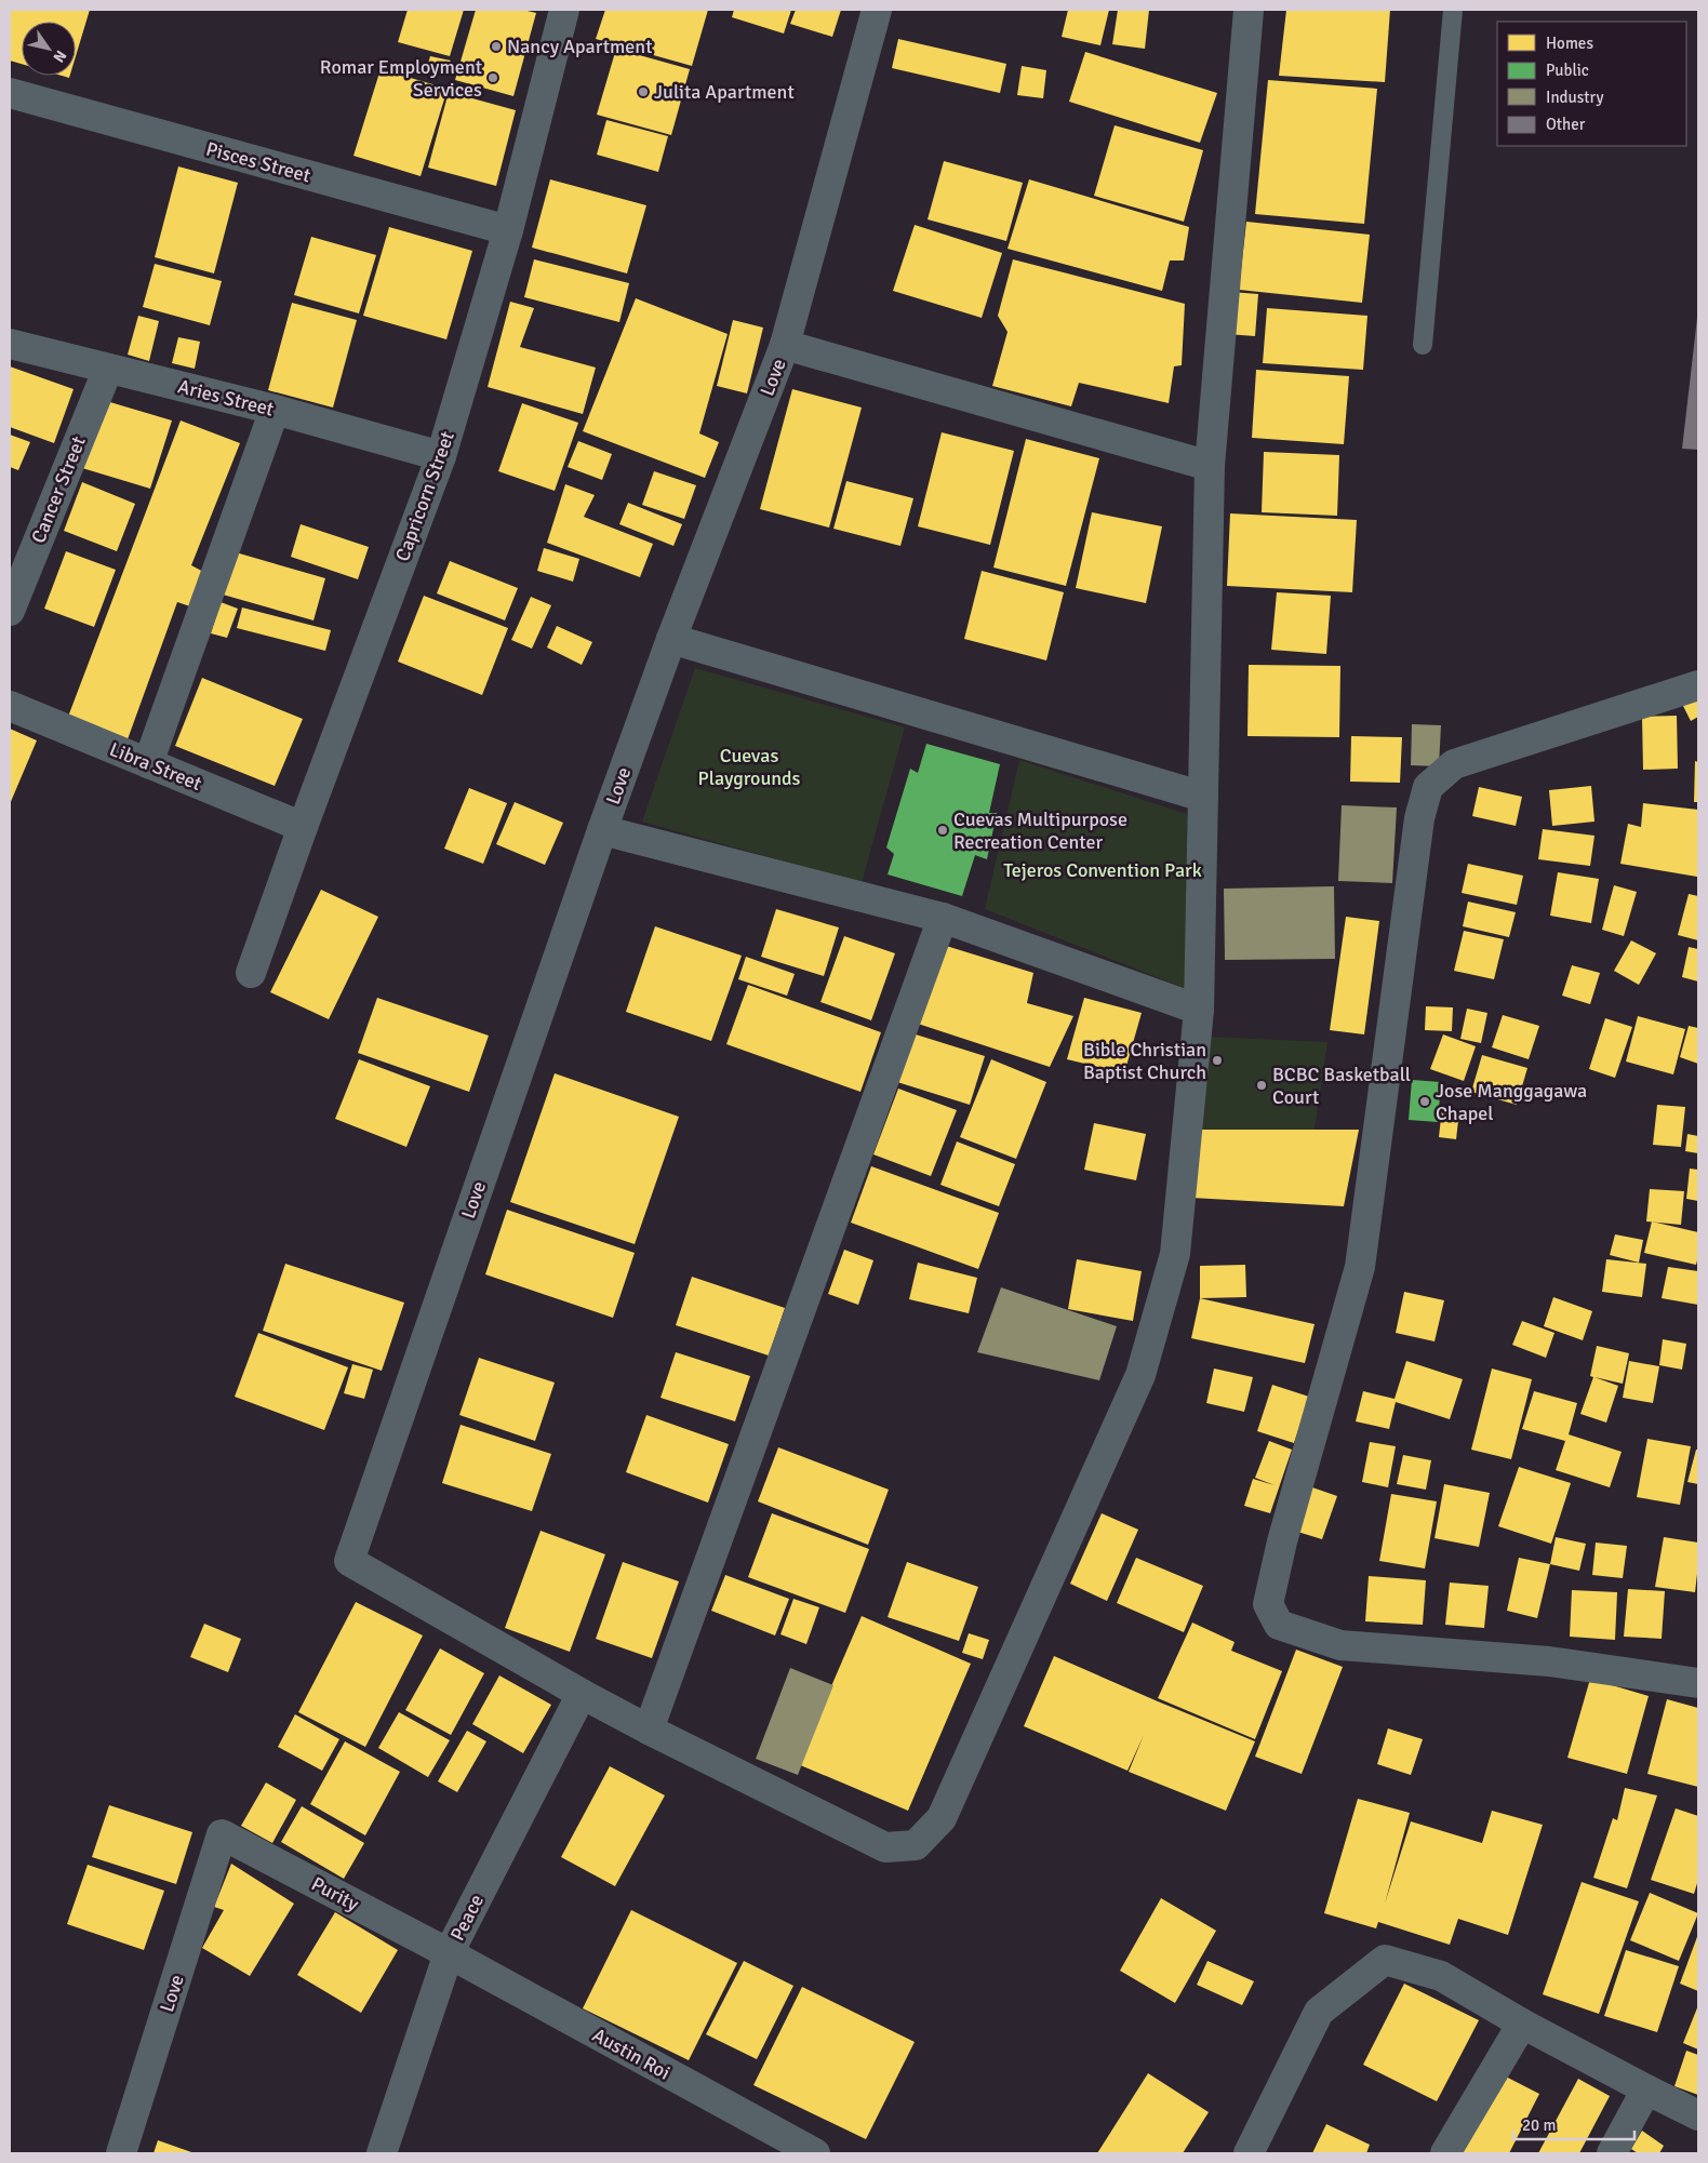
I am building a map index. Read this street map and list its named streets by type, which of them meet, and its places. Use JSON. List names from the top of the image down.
{
  "streets": {
    "street": [
      "Pisces Street",
      "Love",
      "Aries Street",
      "Cancer Street",
      "Capricorn Street",
      "Libra Street",
      "Purity",
      "Peace",
      "Austin Roi"
    ]
  },
  "crossings": [
    ["Pisces Street", "Capricorn Street"],
    ["Love", "Purity"],
    ["Love", "Peace"],
    ["Aries Street", "Cancer Street"],
    ["Aries Street", "Capricorn Street"],
    ["Capricorn Street", "Libra Street"],
    ["Purity", "Peace"],
    ["Purity", "Austin Roi"],
    ["Peace", "Austin Roi"]
  ],
  "parks": ["Cuevas Playgrounds", "Tejeros Convention Park"],
  "places": [
    "Nancy Apartment",
    "Romar Employment Services",
    "Julita Apartment",
    "Cuevas Multipurpose Recreation Center",
    "Bible Christian Baptist Church",
    "BCBC Basketball Court",
    "Jose Manggagawa Chapel"
  ],
  "legend": [
    "Homes",
    "Public",
    "Industry",
    "Other"
  ],
  "scale_bar": "20 m",
  "north": "bottom right"
}
